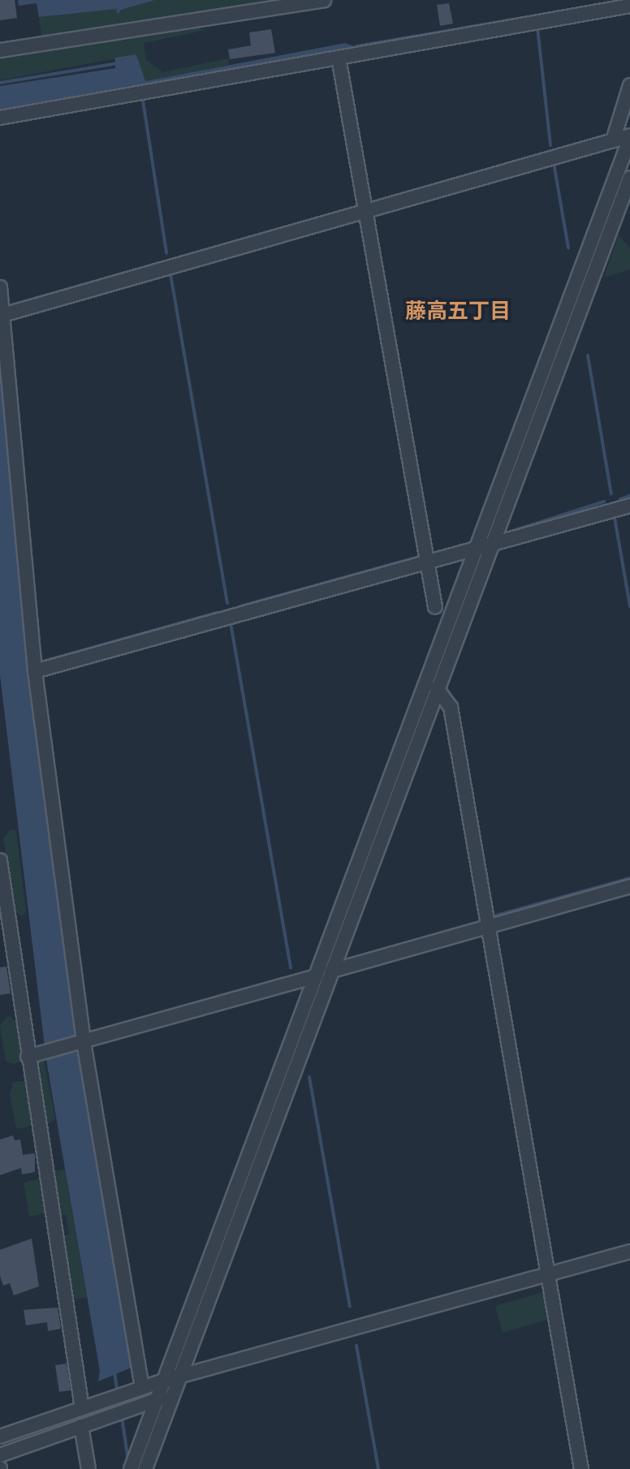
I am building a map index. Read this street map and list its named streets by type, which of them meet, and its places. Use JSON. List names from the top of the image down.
{
  "districts": ["藤高五丁目"]
}
